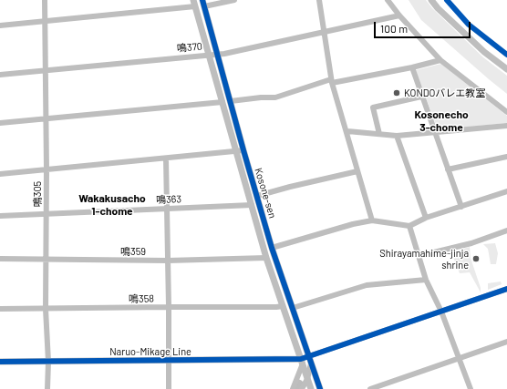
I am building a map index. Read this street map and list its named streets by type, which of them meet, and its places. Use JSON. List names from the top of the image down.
{
  "streets": {
    "street": [
      "鳴370",
      "Kosone-sen",
      "鳴305",
      "鳴363",
      "鳴359",
      "鳴358",
      "Naruo-Mikage Line"
    ]
  },
  "crossings": [
    ["鳴370", "Kosone-sen"],
    ["鳴370", "鳴305"],
    ["Kosone-sen", "鳴363"],
    ["Kosone-sen", "鳴359"],
    ["Kosone-sen", "鳴358"],
    ["Kosone-sen", "Naruo-Mikage Line"],
    ["鳴305", "鳴363"],
    ["鳴305", "鳴359"],
    ["鳴305", "鳴358"],
    ["鳴305", "Naruo-Mikage Line"]
  ],
  "districts": ["Kosonecho 3-chome", "Wakakusacho 1-chome"],
  "places": ["KONDOバレエ教室", "Shirayamahime-jinja shrine"],
  "scale_bar": "100 m"
}
